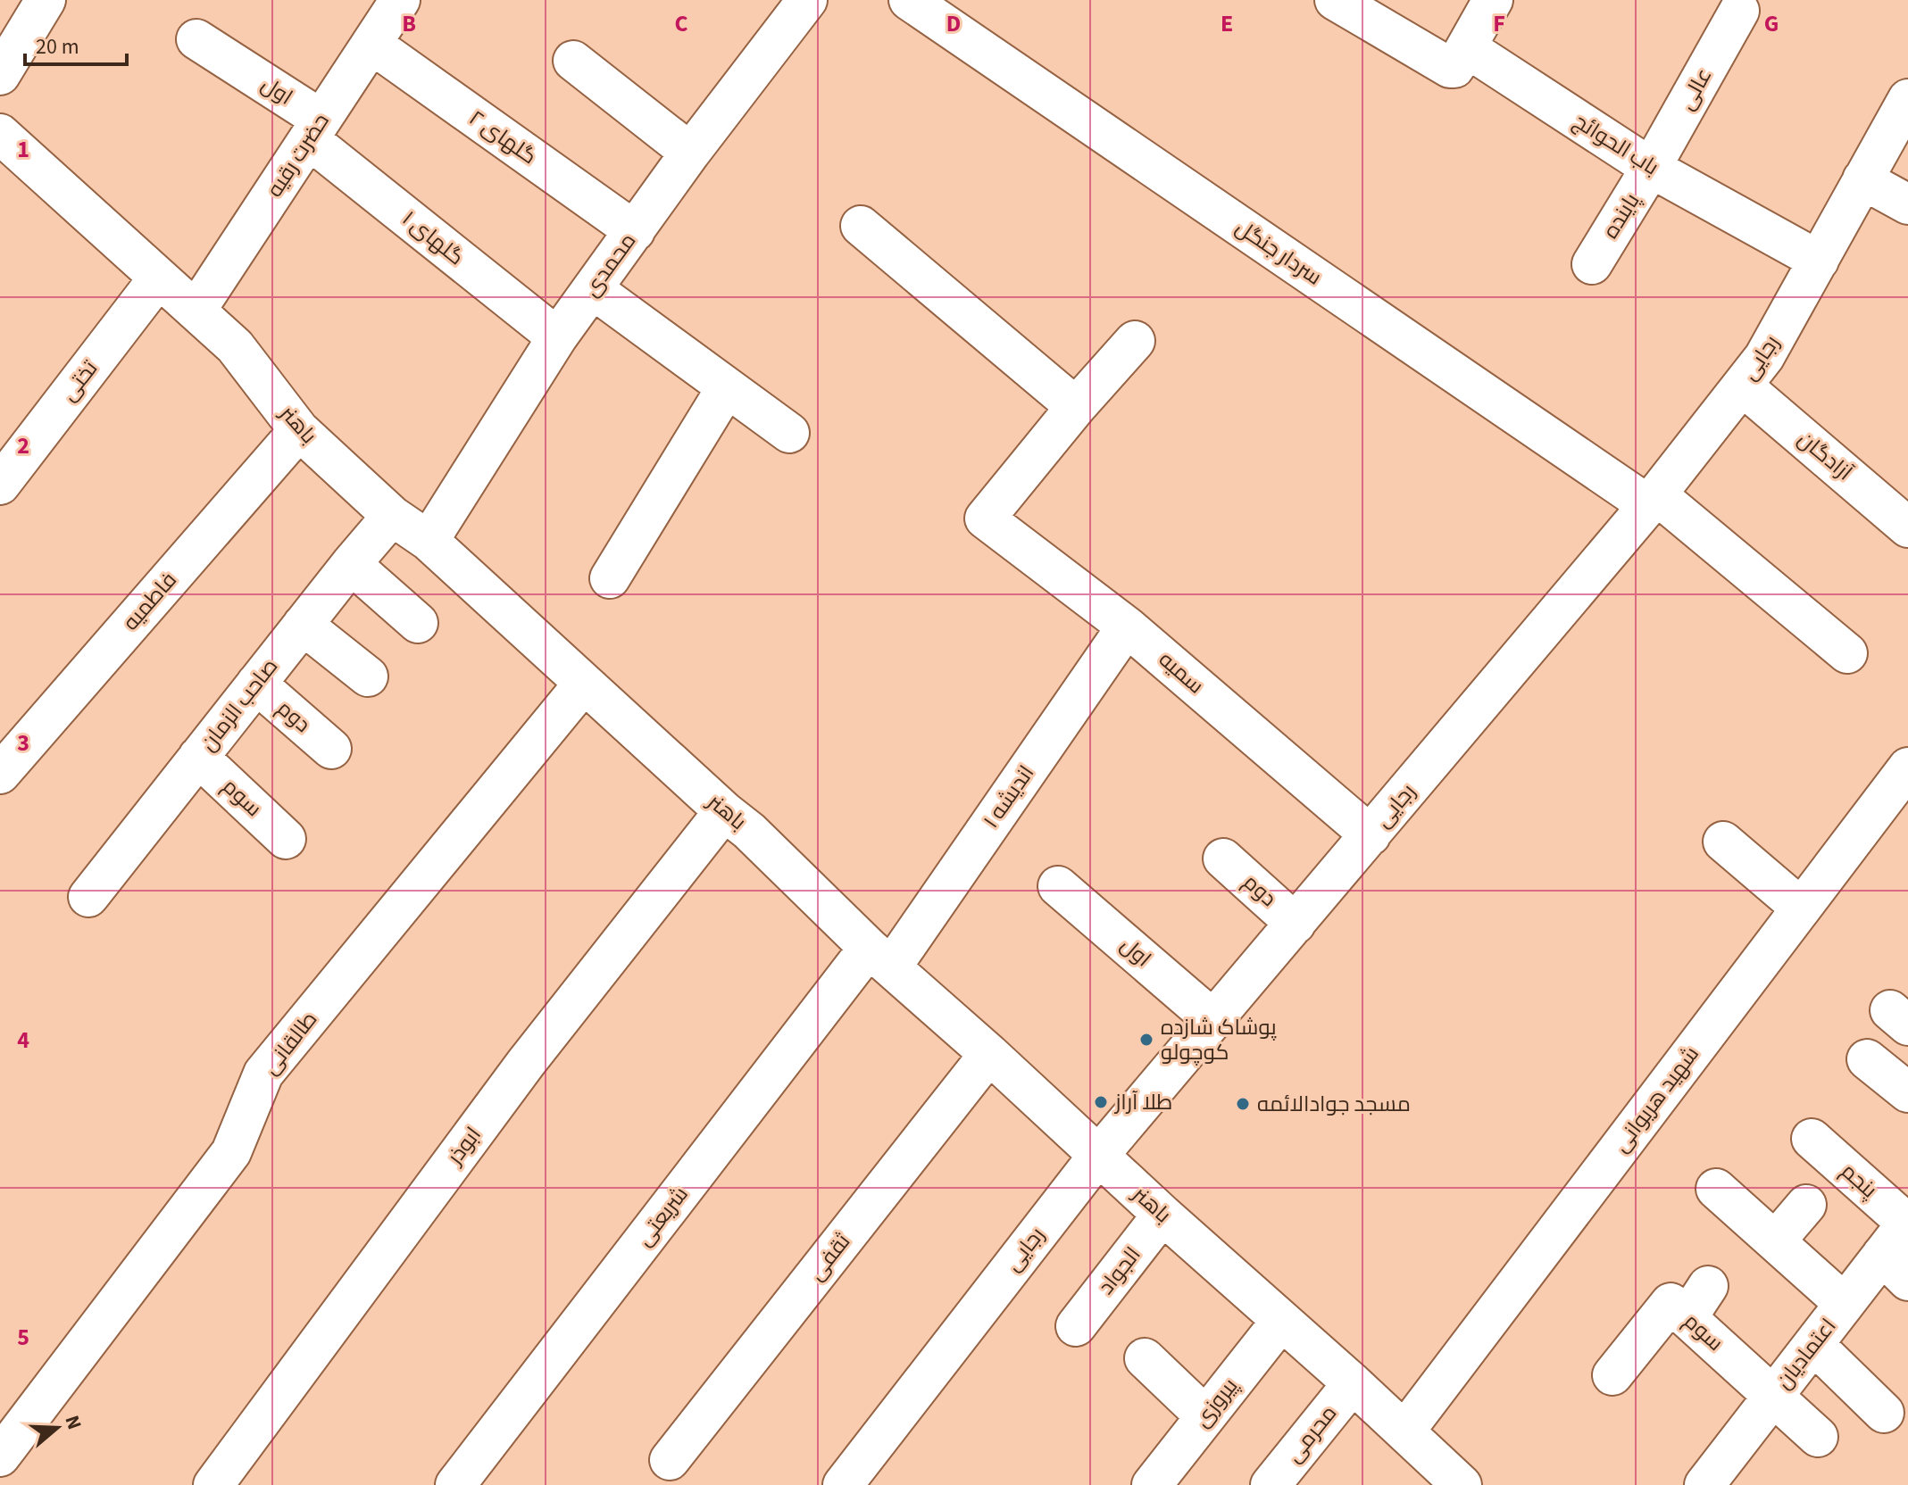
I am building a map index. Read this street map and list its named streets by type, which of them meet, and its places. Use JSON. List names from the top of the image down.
{
  "streets": {
    "street": [
      "عالی",
      "اول",
      "گلهای ۲",
      "باب الحوائج",
      "حضرت رقیه",
      "پاینده",
      "گلهای ۱",
      "سردار جنگل",
      "محمدی",
      "رجایی",
      "تختی",
      "باهنر",
      "آزادگان",
      "فاطمیه",
      "سمیه",
      "صاحب الزمان",
      "دوم",
      "اندیشه ۱",
      "سوم",
      "طالقانی",
      "شهید هریوانی",
      "ابوذر",
      "پنجم",
      "شریعتی",
      "ثقفی",
      "الجواد",
      "اعتمادیان",
      "پیروزی",
      "محرمی"
    ]
  },
  "crossings": [
    ["عالی", "باب الحوائج"],
    ["عالی", "پاینده"],
    ["اول", "حضرت رقیه"],
    ["اول", "گلهای ۱"],
    ["اول", "رجایی"],
    ["گلهای ۲", "حضرت رقیه"],
    ["گلهای ۲", "محمدی"],
    ["باب الحوائج", "پاینده"],
    ["باب الحوائج", "رجایی"],
    ["حضرت رقیه", "گلهای ۱"],
    ["حضرت رقیه", "باهنر"],
    ["گلهای ۱", "محمدی"],
    ["سردار جنگل", "رجایی"],
    ["محمدی", "باهنر"],
    ["رجایی", "باهنر"],
    ["رجایی", "آزادگان"],
    ["رجایی", "سمیه"],
    ["رجایی", "دوم"],
    ["تختی", "باهنر"],
    ["باهنر", "فاطمیه"],
    ["باهنر", "صاحب الزمان"],
    ["باهنر", "اندیشه ۱"],
    ["باهنر", "طالقانی"],
    ["باهنر", "شهید هریوانی"],
    ["باهنر", "ابوذر"],
    ["باهنر", "شریعتی"],
    ["باهنر", "ثقفی"],
    ["باهنر", "الجواد"],
    ["باهنر", "پیروزی"],
    ["باهنر", "محرمی"],
    ["سمیه", "اندیشه ۱"],
    ["صاحب الزمان", "دوم"],
    ["صاحب الزمان", "سوم"],
    ["اندیشه ۱", "شریعتی"],
    ["سوم", "اعتمادیان"],
    ["پنجم", "اعتمادیان"]
  ],
  "places": ["پوشاک شازده کوچولو", "طلا آراز", "مسجد جوادالائمه"],
  "scale_bar": "20 m",
  "north": "right",
  "grid": {
    "columns": [
      "B",
      "C",
      "D",
      "E",
      "F",
      "G"
    ],
    "rows": [
      "1",
      "2",
      "3",
      "4",
      "5"
    ]
  }
}
